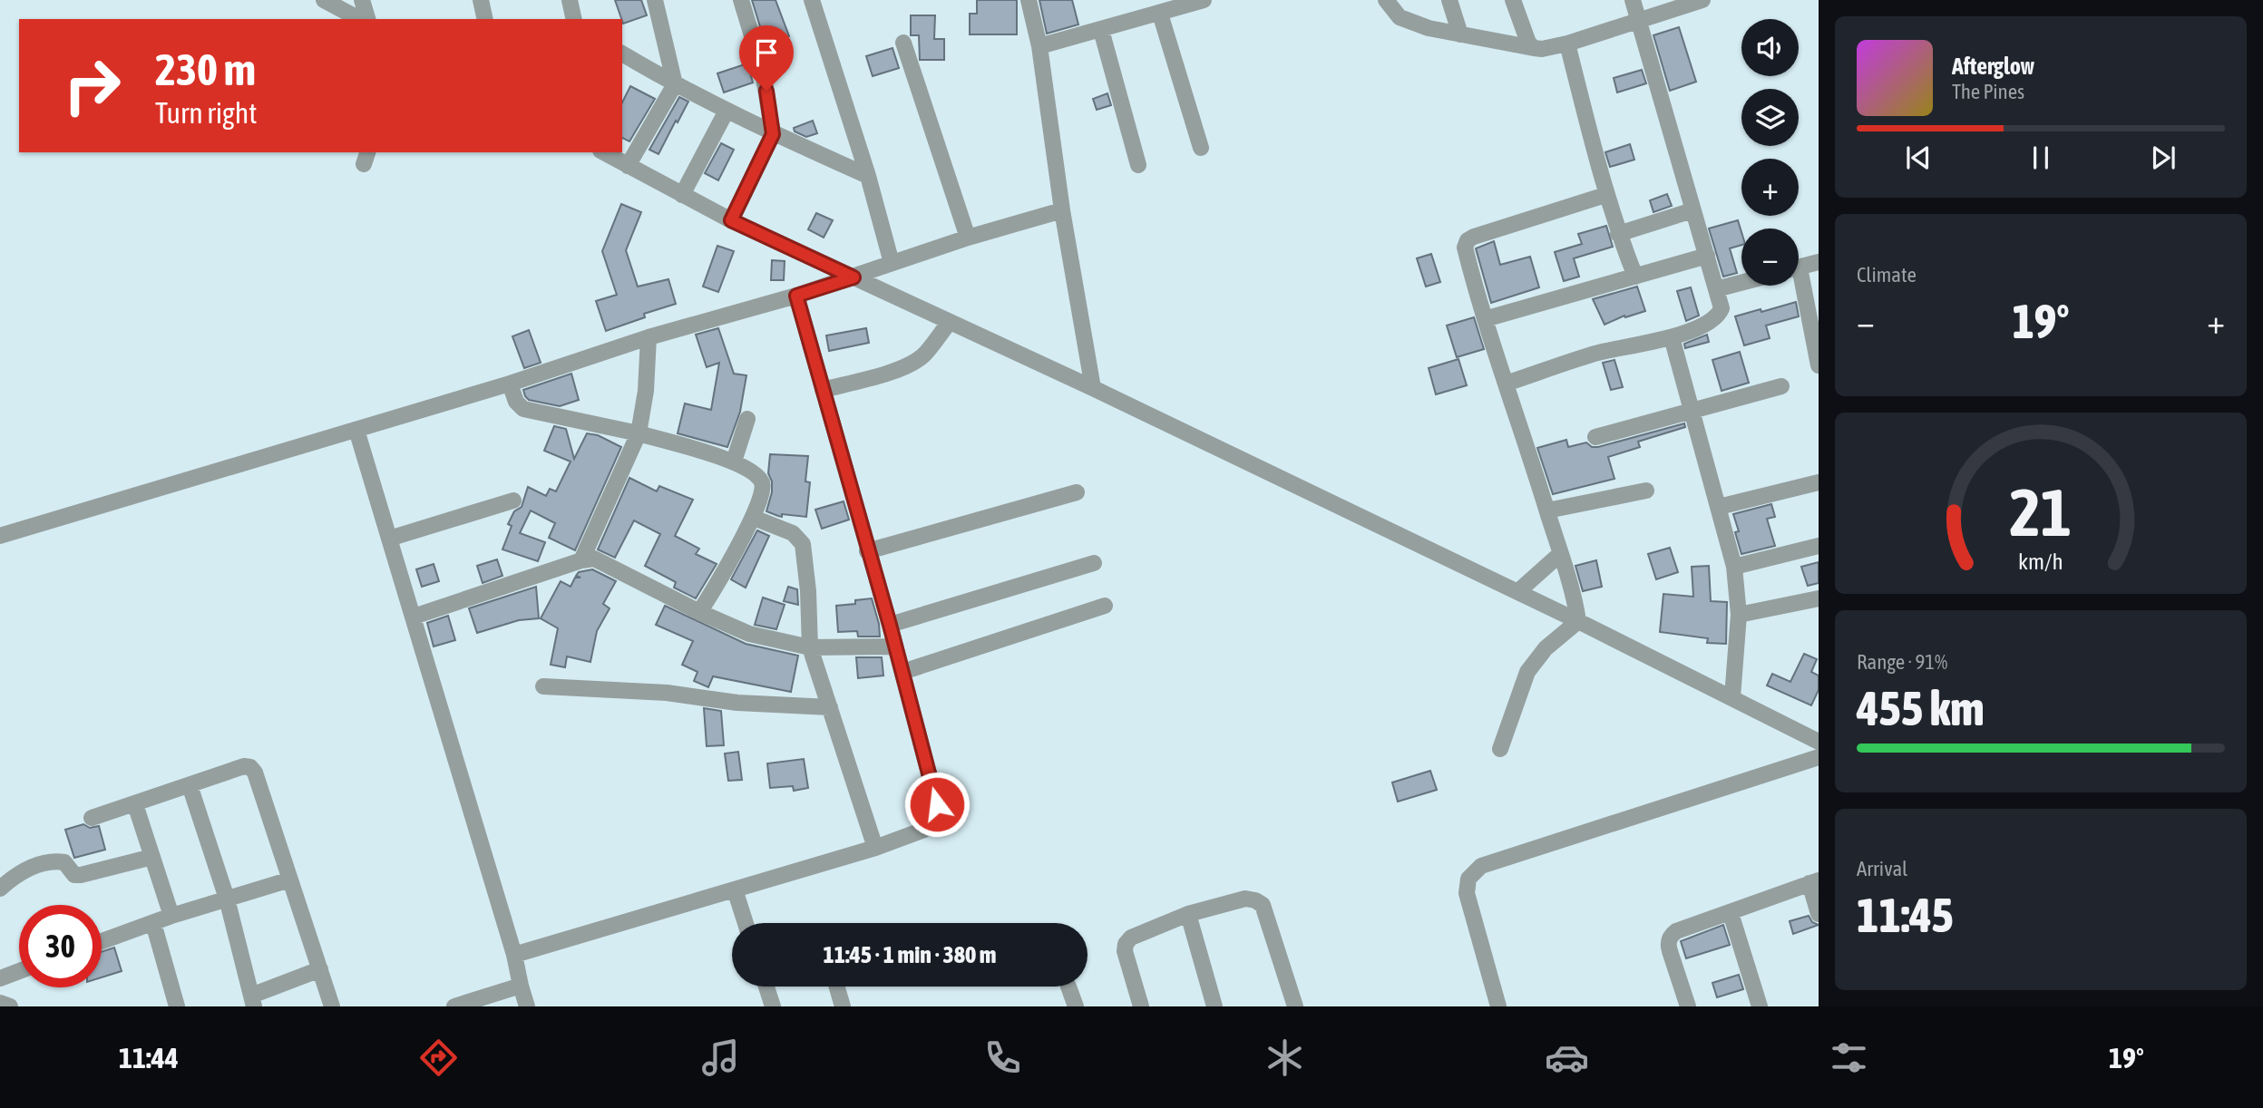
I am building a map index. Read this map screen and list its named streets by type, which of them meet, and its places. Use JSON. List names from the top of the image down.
{
  "page": {
    "map_buttons": ["+", "−"],
    "turn": ["230 m", "Turn right"],
    "song": ["Afterglow", "The Pines"],
    "tile": [
      "Climate",
      ["Range · 91%", "455 km"],
      ["Arrival", "11:45"]
    ],
    "heat": ["−", "19°", "+"],
    "limit": "30",
    "trip": "11:45 · 1 min · 380 m",
    "tabs": ["11:44", "19°"],
    "gauge": ["21", "km/h"]
  }
}
